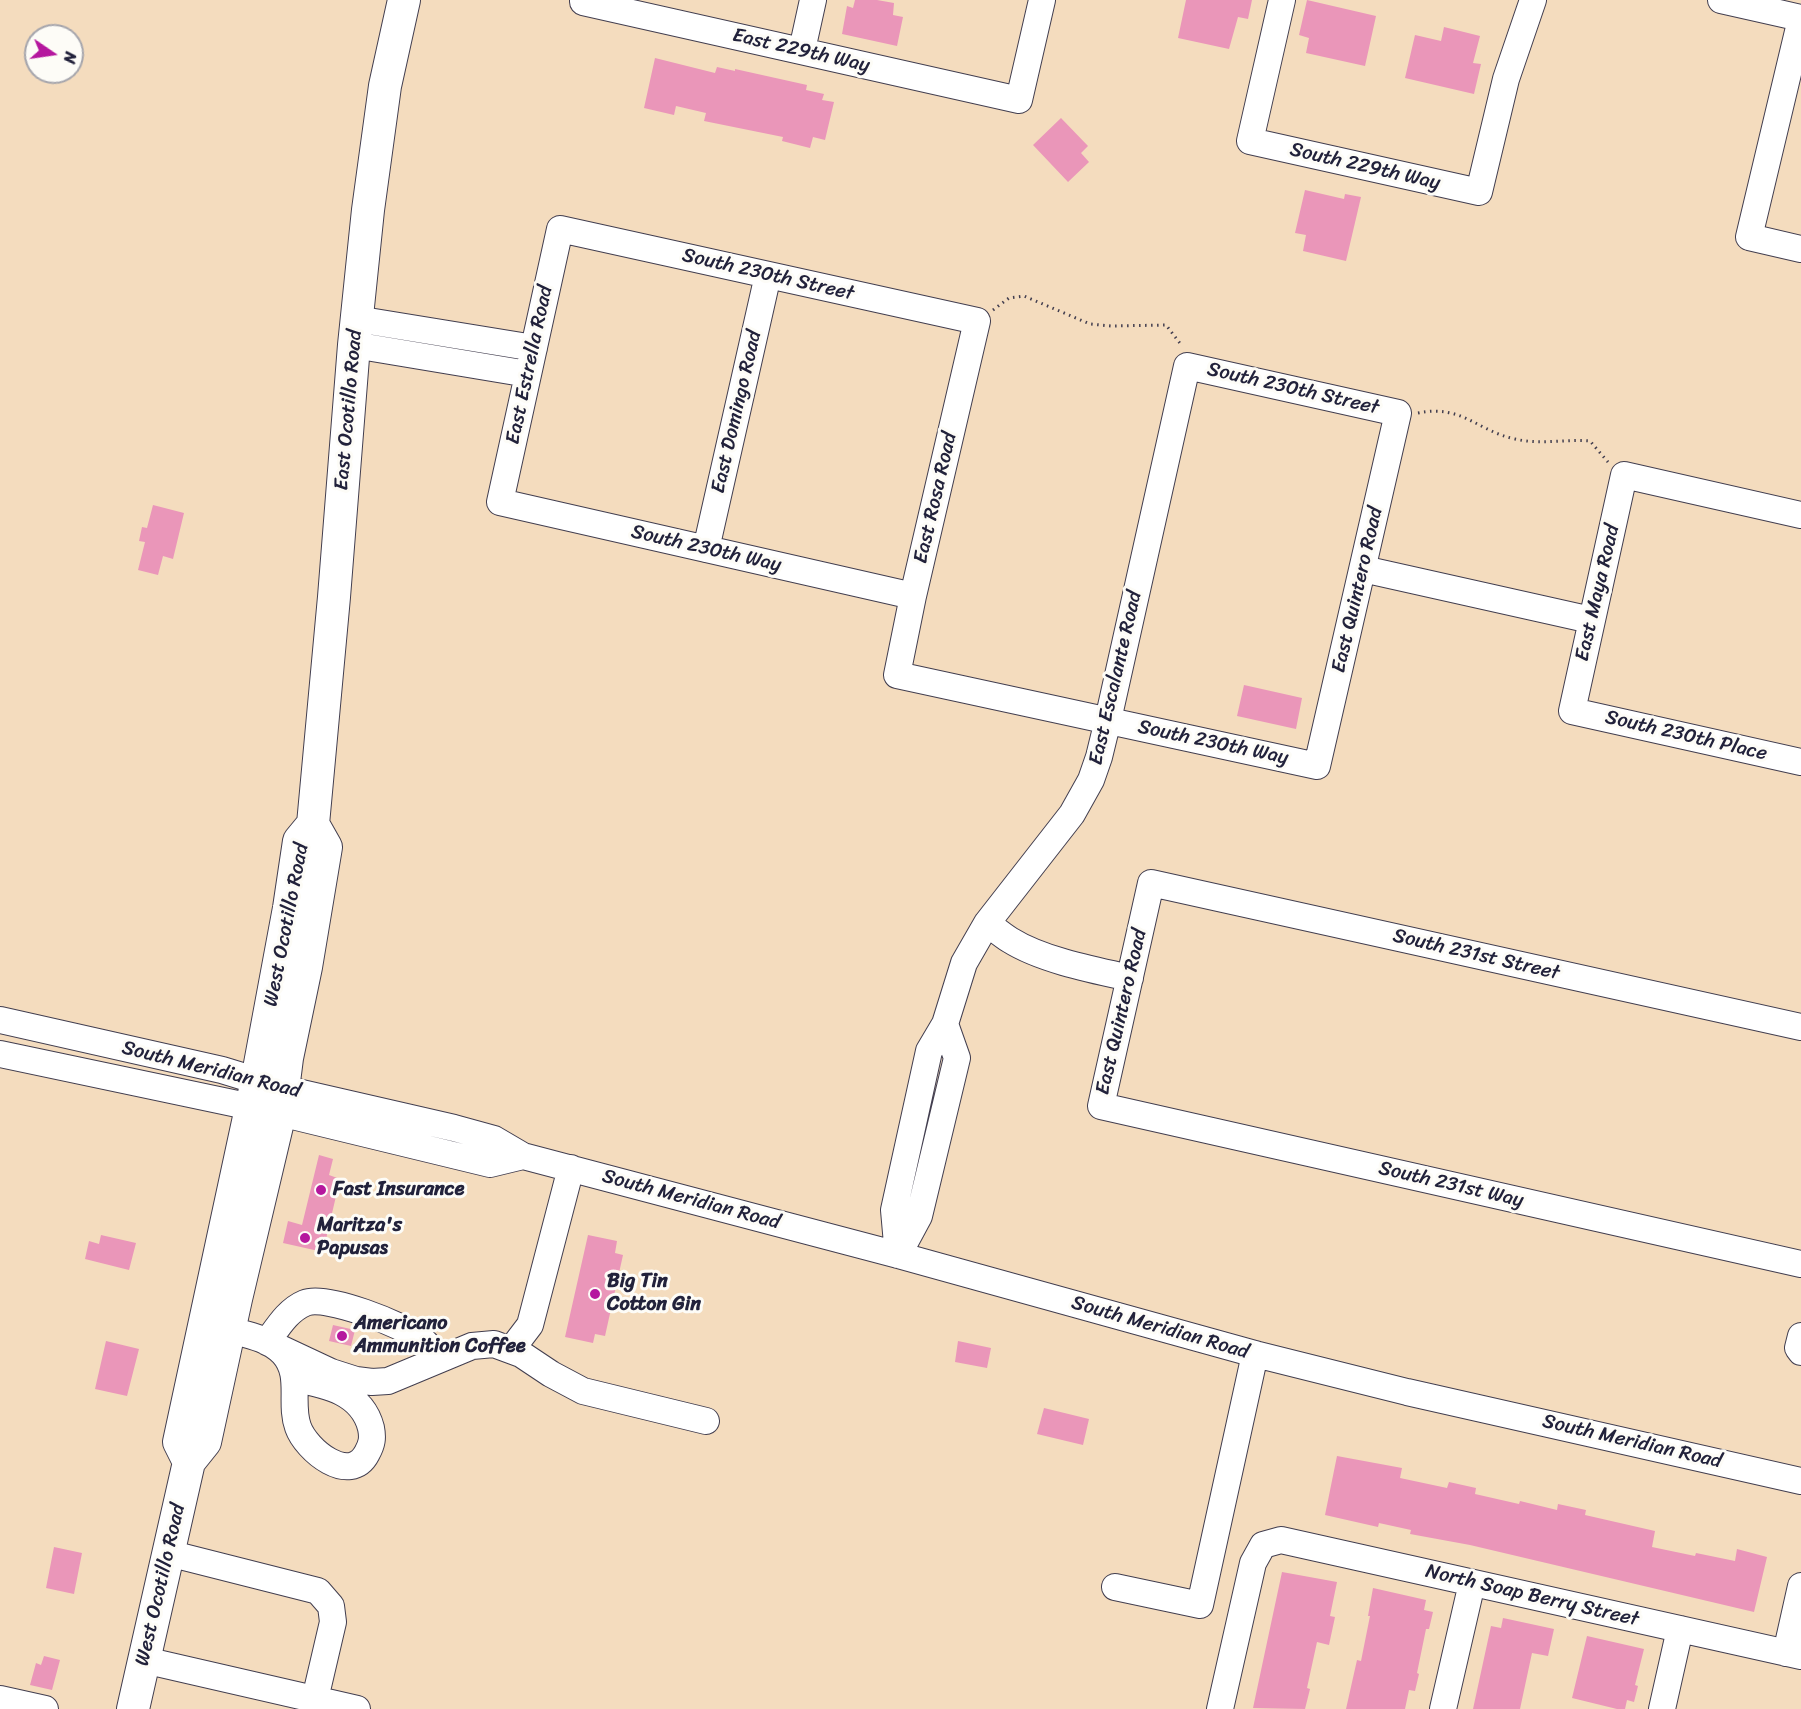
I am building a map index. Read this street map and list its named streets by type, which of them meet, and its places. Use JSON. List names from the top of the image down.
{
  "streets": {
    "main road": ["East Ocotillo Road", "West Ocotillo Road"],
    "street": [
      "East 229th Way",
      "South 229th Way",
      "South 230th Street",
      "East Estrella Road",
      "East Domingo Road",
      "East Rosa Road",
      "South 230th Way",
      "East Quintero Road",
      "East Maya Road",
      "East Escalante Road",
      "South 230th Place",
      "South 231st Street",
      "South Meridian Road",
      "South 231st Way",
      "North Soap Berry Street"
    ]
  },
  "crossings": [
    ["South 230th Street", "East Estrella Road"],
    ["South 230th Street", "East Domingo Road"],
    ["South 230th Street", "East Rosa Road"],
    ["South 230th Street", "East Quintero Road"],
    ["South 230th Street", "East Escalante Road"],
    ["East Estrella Road", "South 230th Way"],
    ["East Ocotillo Road", "West Ocotillo Road"],
    ["East Domingo Road", "South 230th Way"],
    ["East Rosa Road", "South 230th Way"],
    ["South 230th Way", "East Quintero Road"],
    ["South 230th Way", "East Escalante Road"],
    ["East Quintero Road", "South 231st Street"],
    ["East Quintero Road", "South 231st Way"],
    ["East Maya Road", "South 230th Place"],
    ["East Escalante Road", "South Meridian Road"],
    ["West Ocotillo Road", "South Meridian Road"]
  ],
  "places": [
    "Fast Insurance",
    "Maritza's Papusas",
    "Big Tin Cotton Gin",
    "Americano Ammunition Coffee"
  ],
  "north": "right"
}
